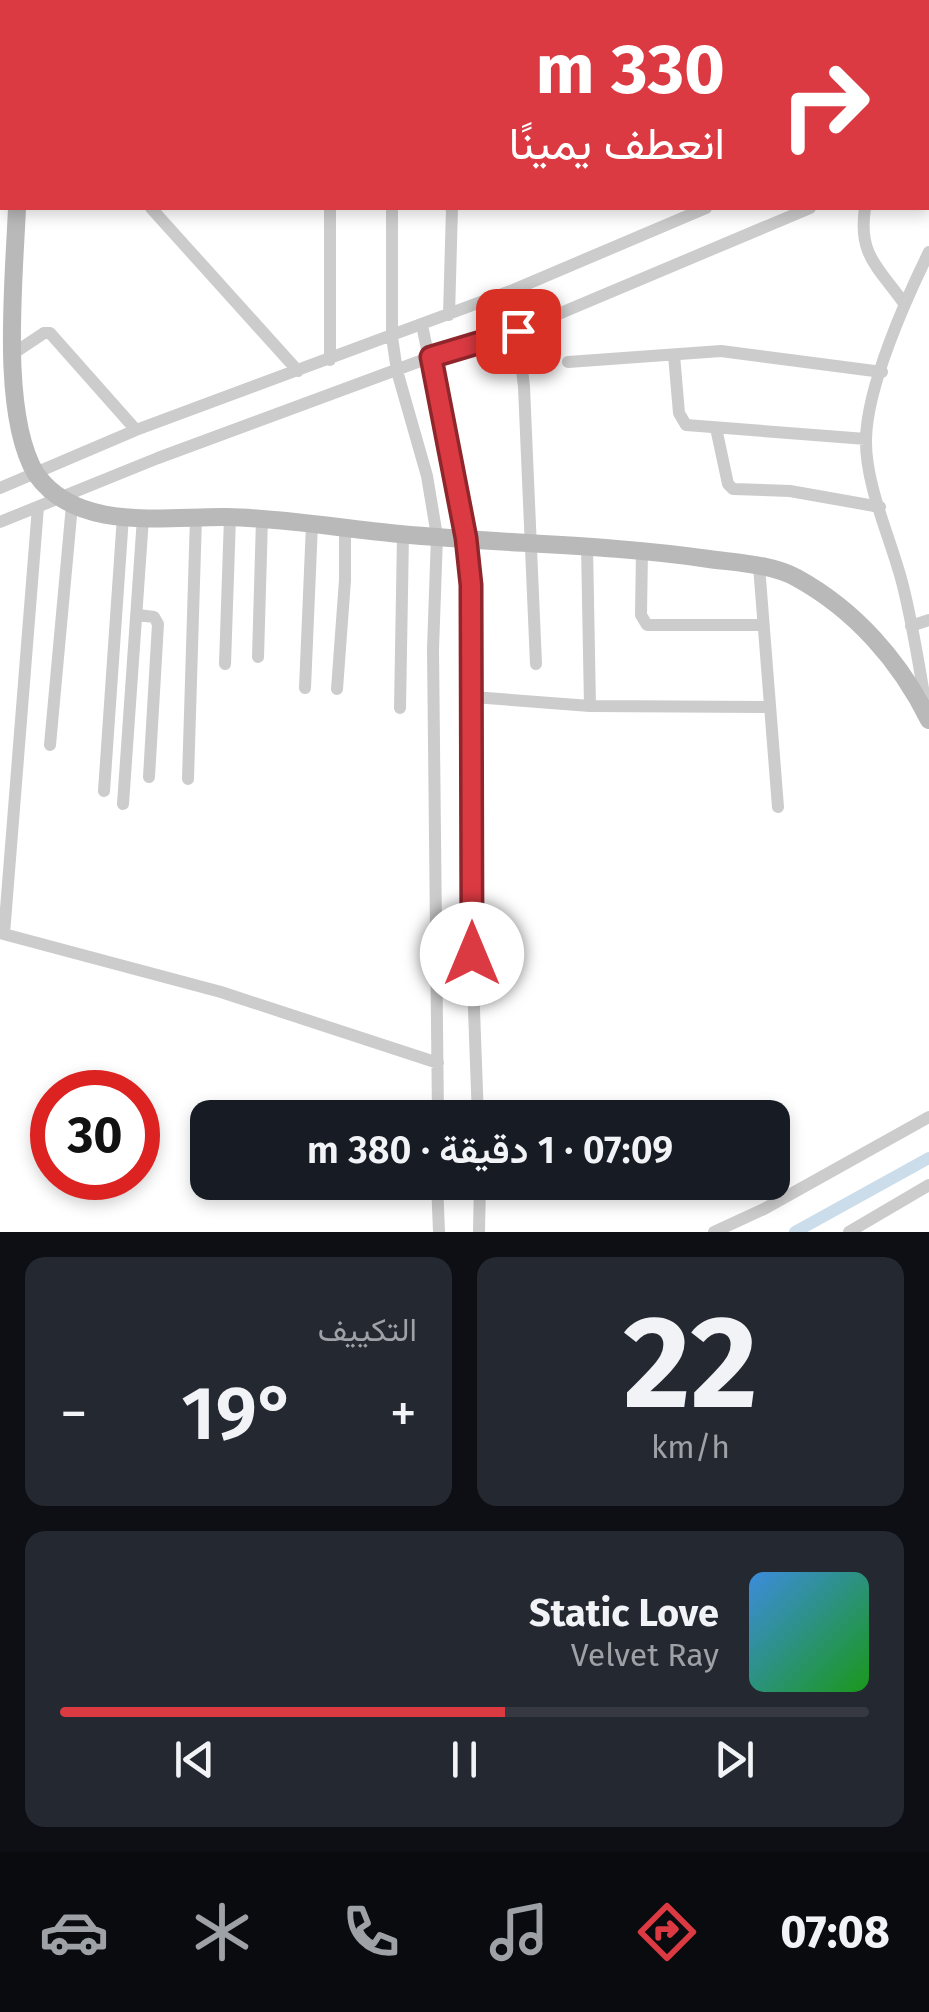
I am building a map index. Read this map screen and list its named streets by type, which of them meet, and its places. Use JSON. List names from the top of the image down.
{
  "page": {
    "turn": ["330 m", "انعطف يمينًا"],
    "limit": "30",
    "trip": "07:09 · 1 دقيقة · 380 m",
    "tile": [
      ["22", "km/h"],
      "التكييف"
    ],
    "heat": ["−", "19°", "+"],
    "song": ["Static Love", "Velvet Ray"],
    "tabs": "07:08"
  }
}
